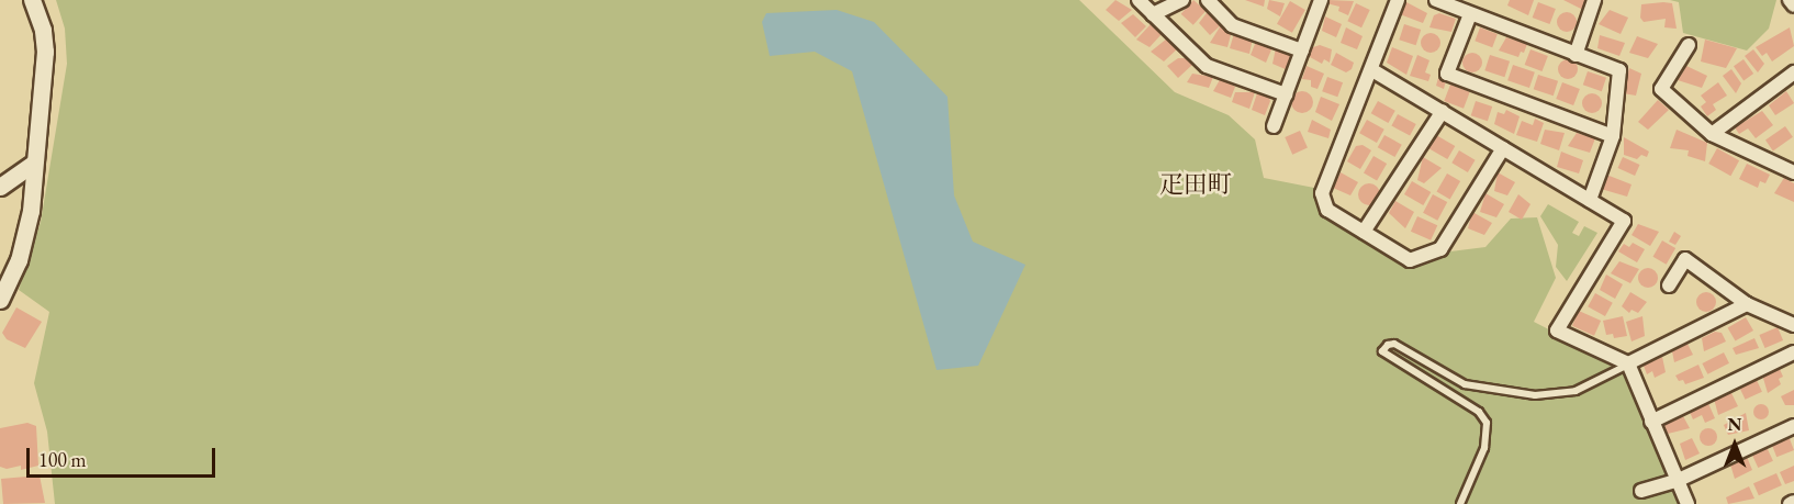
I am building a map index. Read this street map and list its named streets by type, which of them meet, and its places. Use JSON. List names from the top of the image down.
{
  "districts": ["疋田町"],
  "scale_bar": "100 m",
  "north": "top"
}
